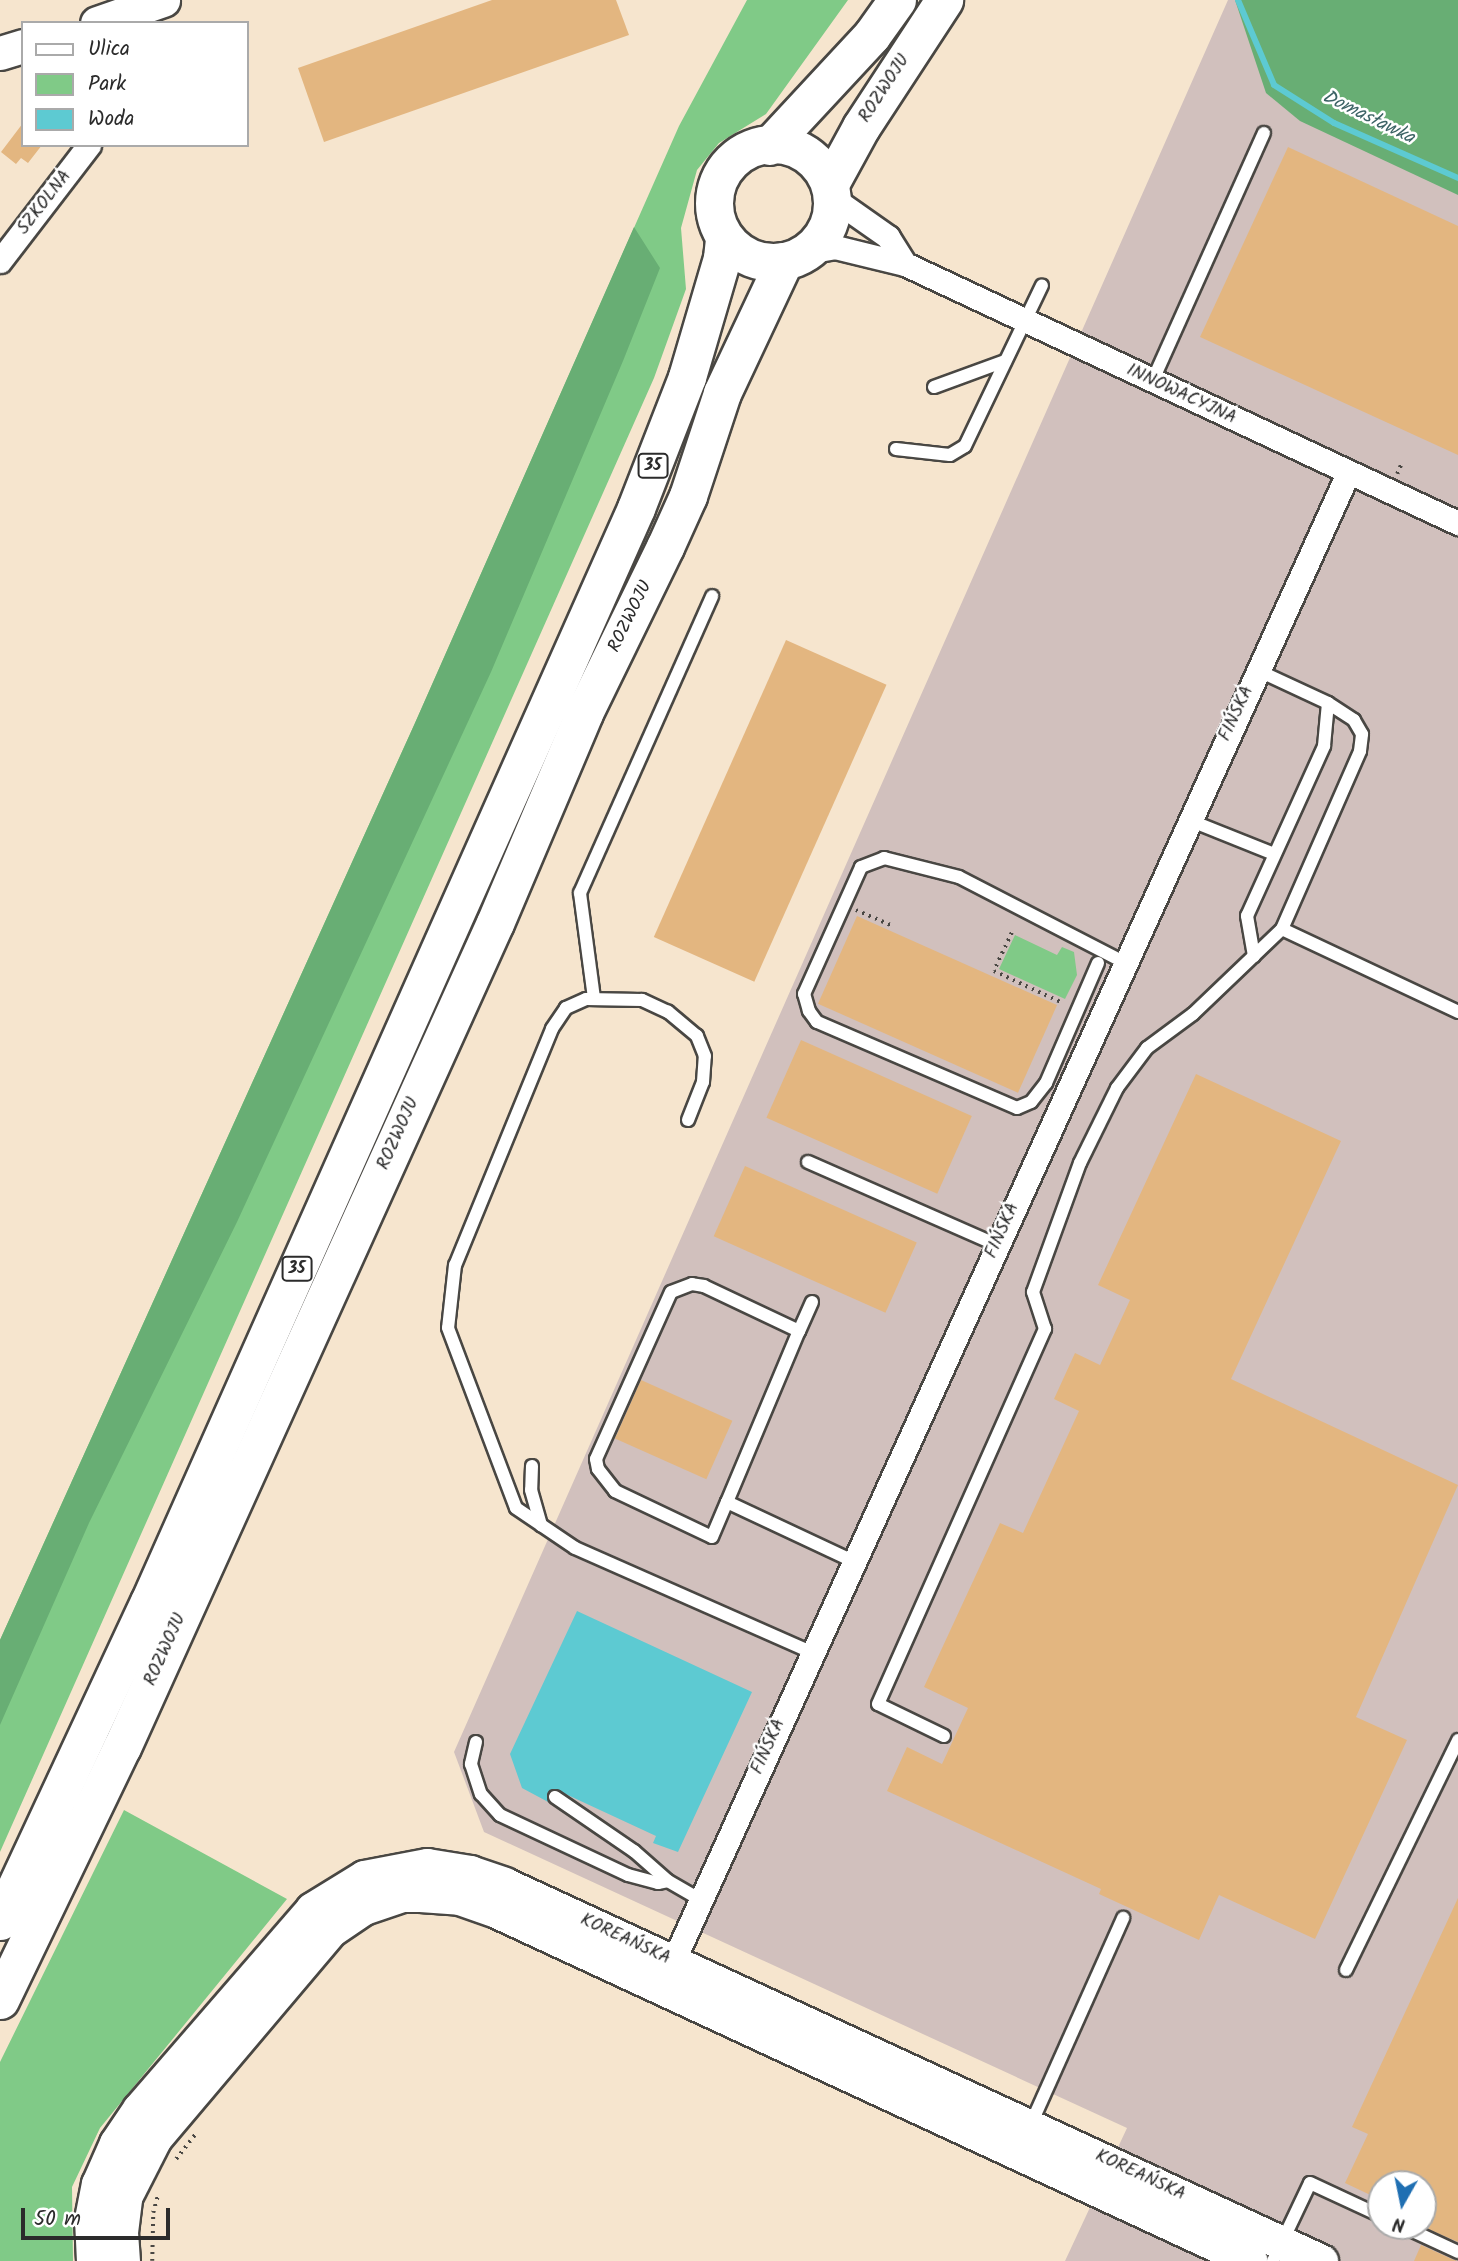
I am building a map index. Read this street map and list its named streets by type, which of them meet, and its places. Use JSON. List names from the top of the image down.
{
  "streets": {
    "main road": ["ROZWOJU", "35"],
    "street": [
      "SZKOLNA",
      "INNOWACYJNA",
      "FIŃSKA",
      "KOREAŃSKA"
    ]
  },
  "crossings": [
    ["ROZWOJU", "INNOWACYJNA"],
    ["ROZWOJU", "35"],
    ["INNOWACYJNA", "35"],
    ["INNOWACYJNA", "FIŃSKA"],
    ["FIŃSKA", "KOREAŃSKA"]
  ],
  "water": ["Domasławka"],
  "legend": ["Ulica", "Park", "Woda"],
  "scale_bar": "50 m",
  "north": "bottom"
}
